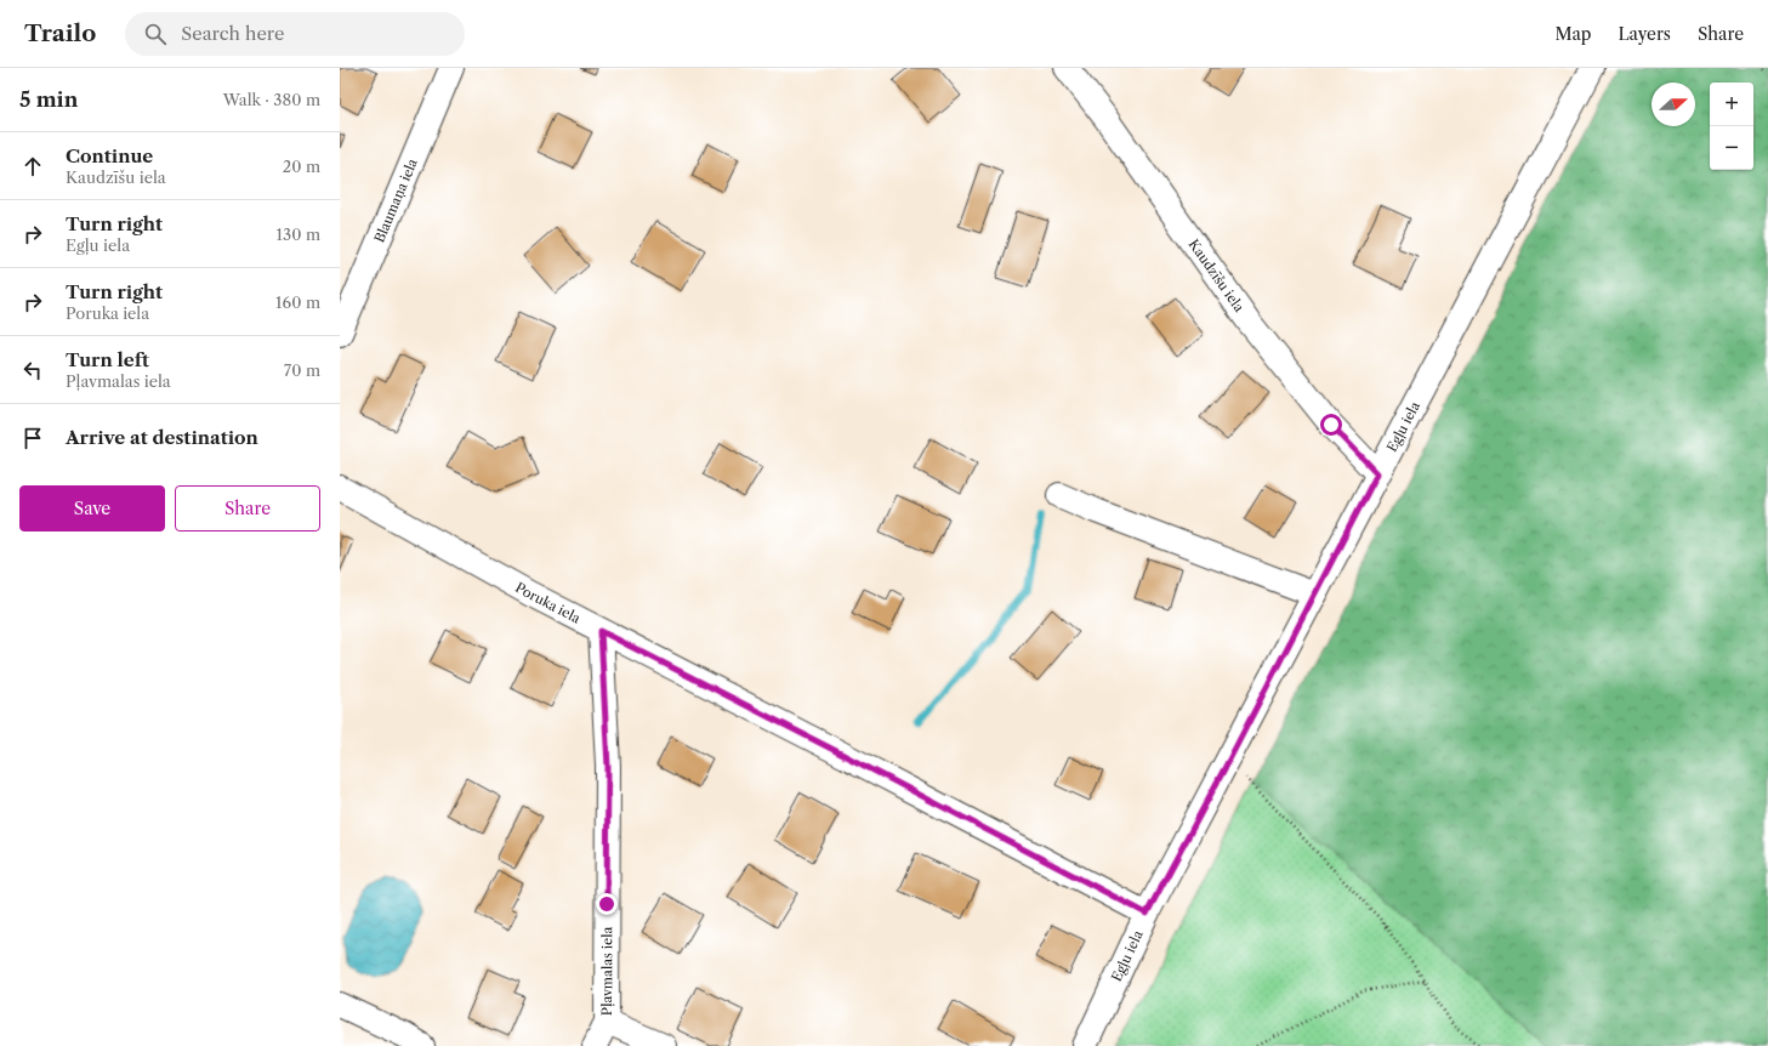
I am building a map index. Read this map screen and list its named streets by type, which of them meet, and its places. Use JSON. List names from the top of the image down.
{
  "streets": {
    "street": [
      "Blaumaņa iela",
      "Kaudzīšu iela",
      "Egļu iela",
      "Poruka iela",
      "Pļavmalas iela"
    ]
  },
  "crossings": [
    ["Kaudzīšu iela", "Egļu iela"],
    ["Egļu iela", "Poruka iela"],
    ["Poruka iela", "Pļavmalas iela"]
  ],
  "north": "right",
  "page": {
    "header": "Trailo",
    "search": "Search here",
    "nav": ["Map", "Layers", "Share"],
    "heading": ["5 min", "Walk · 380 m"],
    "map_buttons": ["+", "−"],
    "list": [
      ["Continue", "Kaudzīšu iela", "20 m"],
      ["Turn right", "Egļu iela", "130 m"],
      ["Turn right", "Poruka iela", "160 m"],
      ["Turn left", "Pļavmalas iela", "70 m"],
      "Arrive at destination"
    ],
    "buttons": ["Save", "Share"]
  }
}
